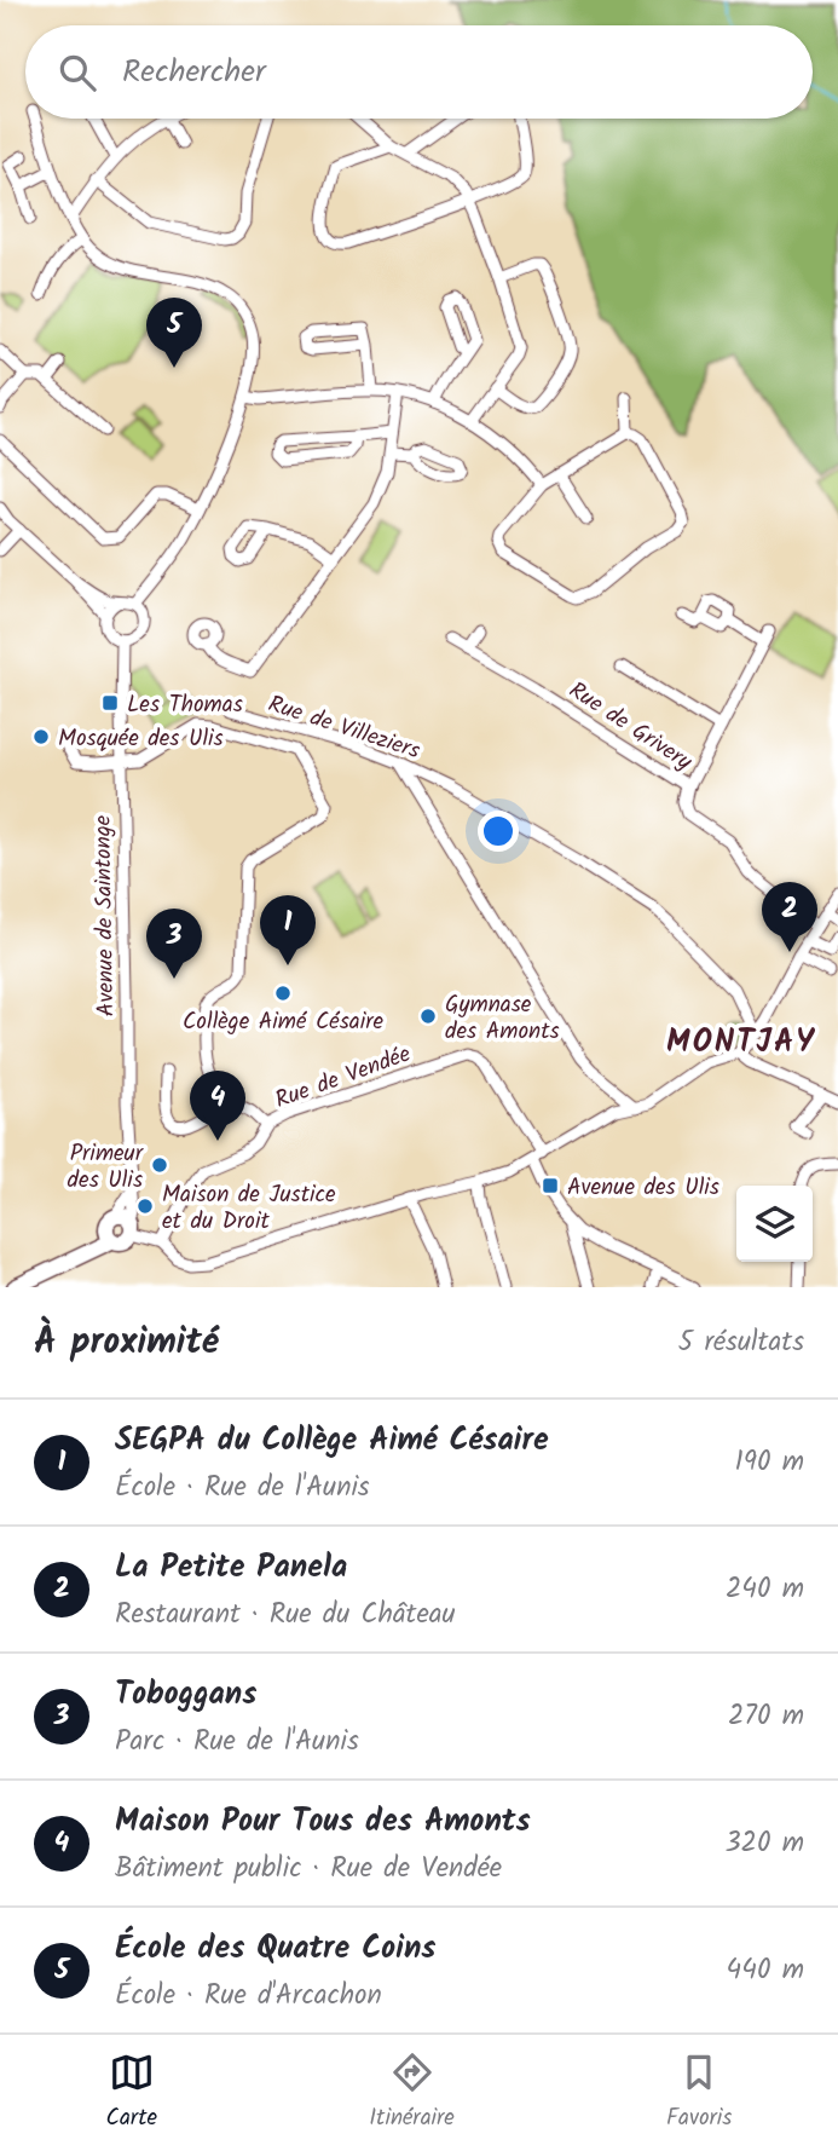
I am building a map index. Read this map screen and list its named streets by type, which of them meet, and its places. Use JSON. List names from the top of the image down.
{
  "streets": {
    "street": [
      "Rue de Grivery",
      "Rue de Villeziers",
      "Avenue de Saintonge",
      "Rue de Vendée"
    ]
  },
  "districts": ["MONTJAY"],
  "places": {
    "transit": ["Les Thomas", "Avenue des Ulis"],
    "other": [
      "Mosquée des Ulis",
      "Collège Aimé Césaire",
      "Gymnase des Amonts",
      "Primeur des Ulis",
      "Maison de Justice et du Droit"
    ]
  },
  "page": {
    "search": "Rechercher",
    "pins": [
      "5",
      "2",
      "1",
      "3",
      "4"
    ],
    "heading": ["À proximité", "5 résultats"],
    "list": [
      {
        "mark": "1",
        "name": "SEGPA du Collège Aimé Césaire",
        "note": "École · Rue de l'Aunis",
        "value": "190 m"
      },
      {
        "mark": "2",
        "name": "La Petite Panela",
        "note": "Restaurant · Rue du Château",
        "value": "240 m"
      },
      {
        "mark": "3",
        "name": "Toboggans",
        "note": "Parc · Rue de l'Aunis",
        "value": "270 m"
      },
      {
        "mark": "4",
        "name": "Maison Pour Tous des Amonts",
        "note": "Bâtiment public · Rue de Vendée",
        "value": "320 m"
      },
      {
        "mark": "5",
        "name": "École des Quatre Coins",
        "note": "École · Rue d'Arcachon",
        "value": "440 m"
      }
    ],
    "nav": ["Carte", "Itinéraire", "Favoris"]
  }
}
